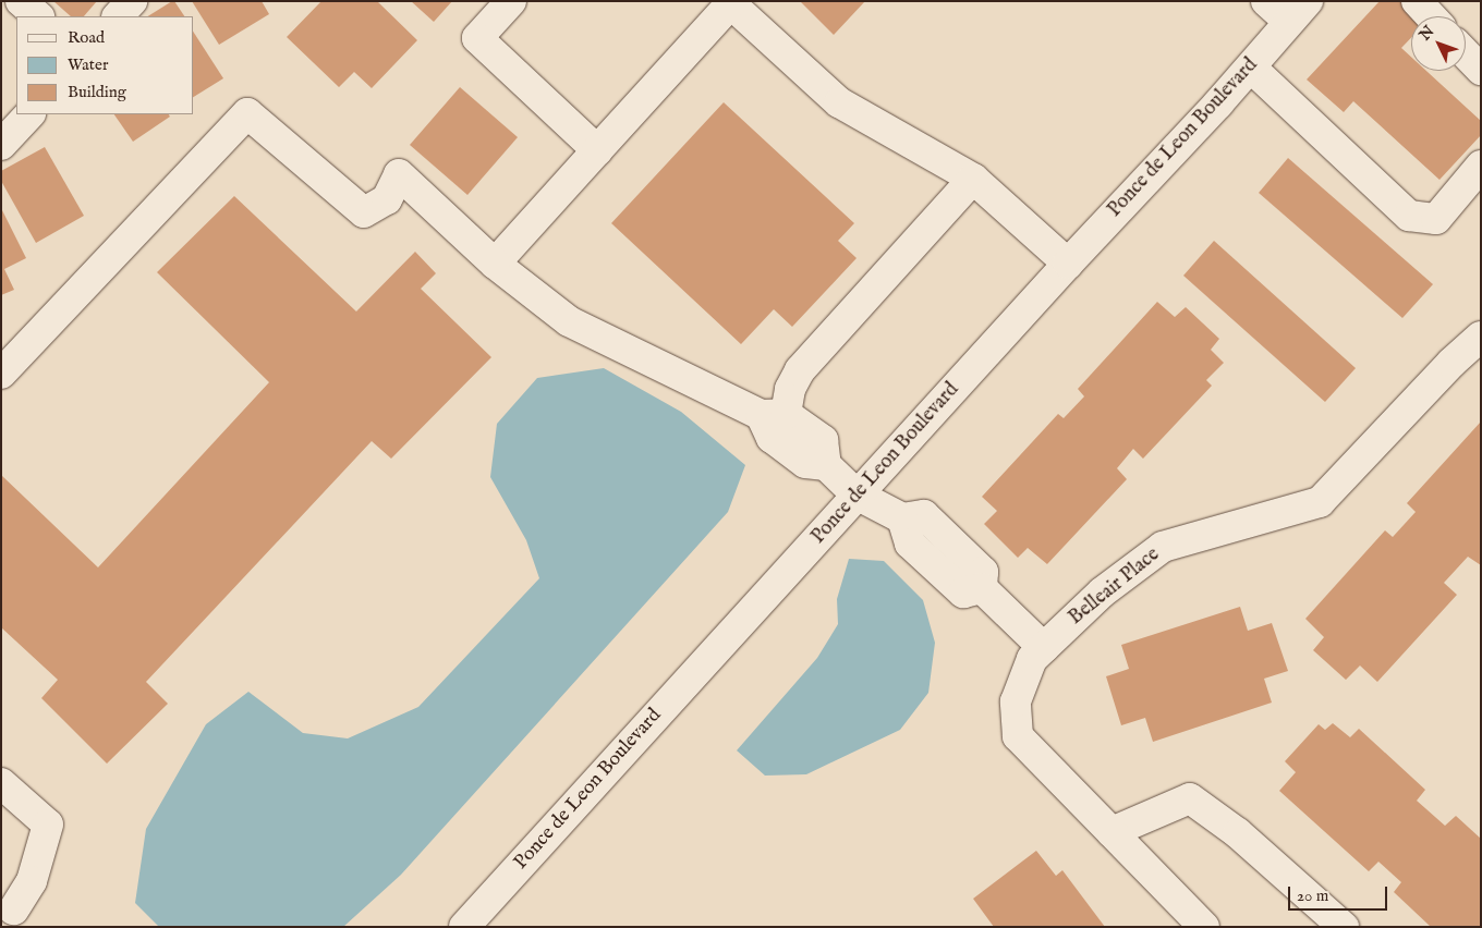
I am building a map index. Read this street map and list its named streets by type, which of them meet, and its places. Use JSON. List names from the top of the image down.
{
  "streets": {
    "street": ["Ponce de Leon Boulevard", "Belleair Place"]
  },
  "legend": ["Road", "Water", "Building"],
  "scale_bar": "20 m",
  "north": "top left"
}
